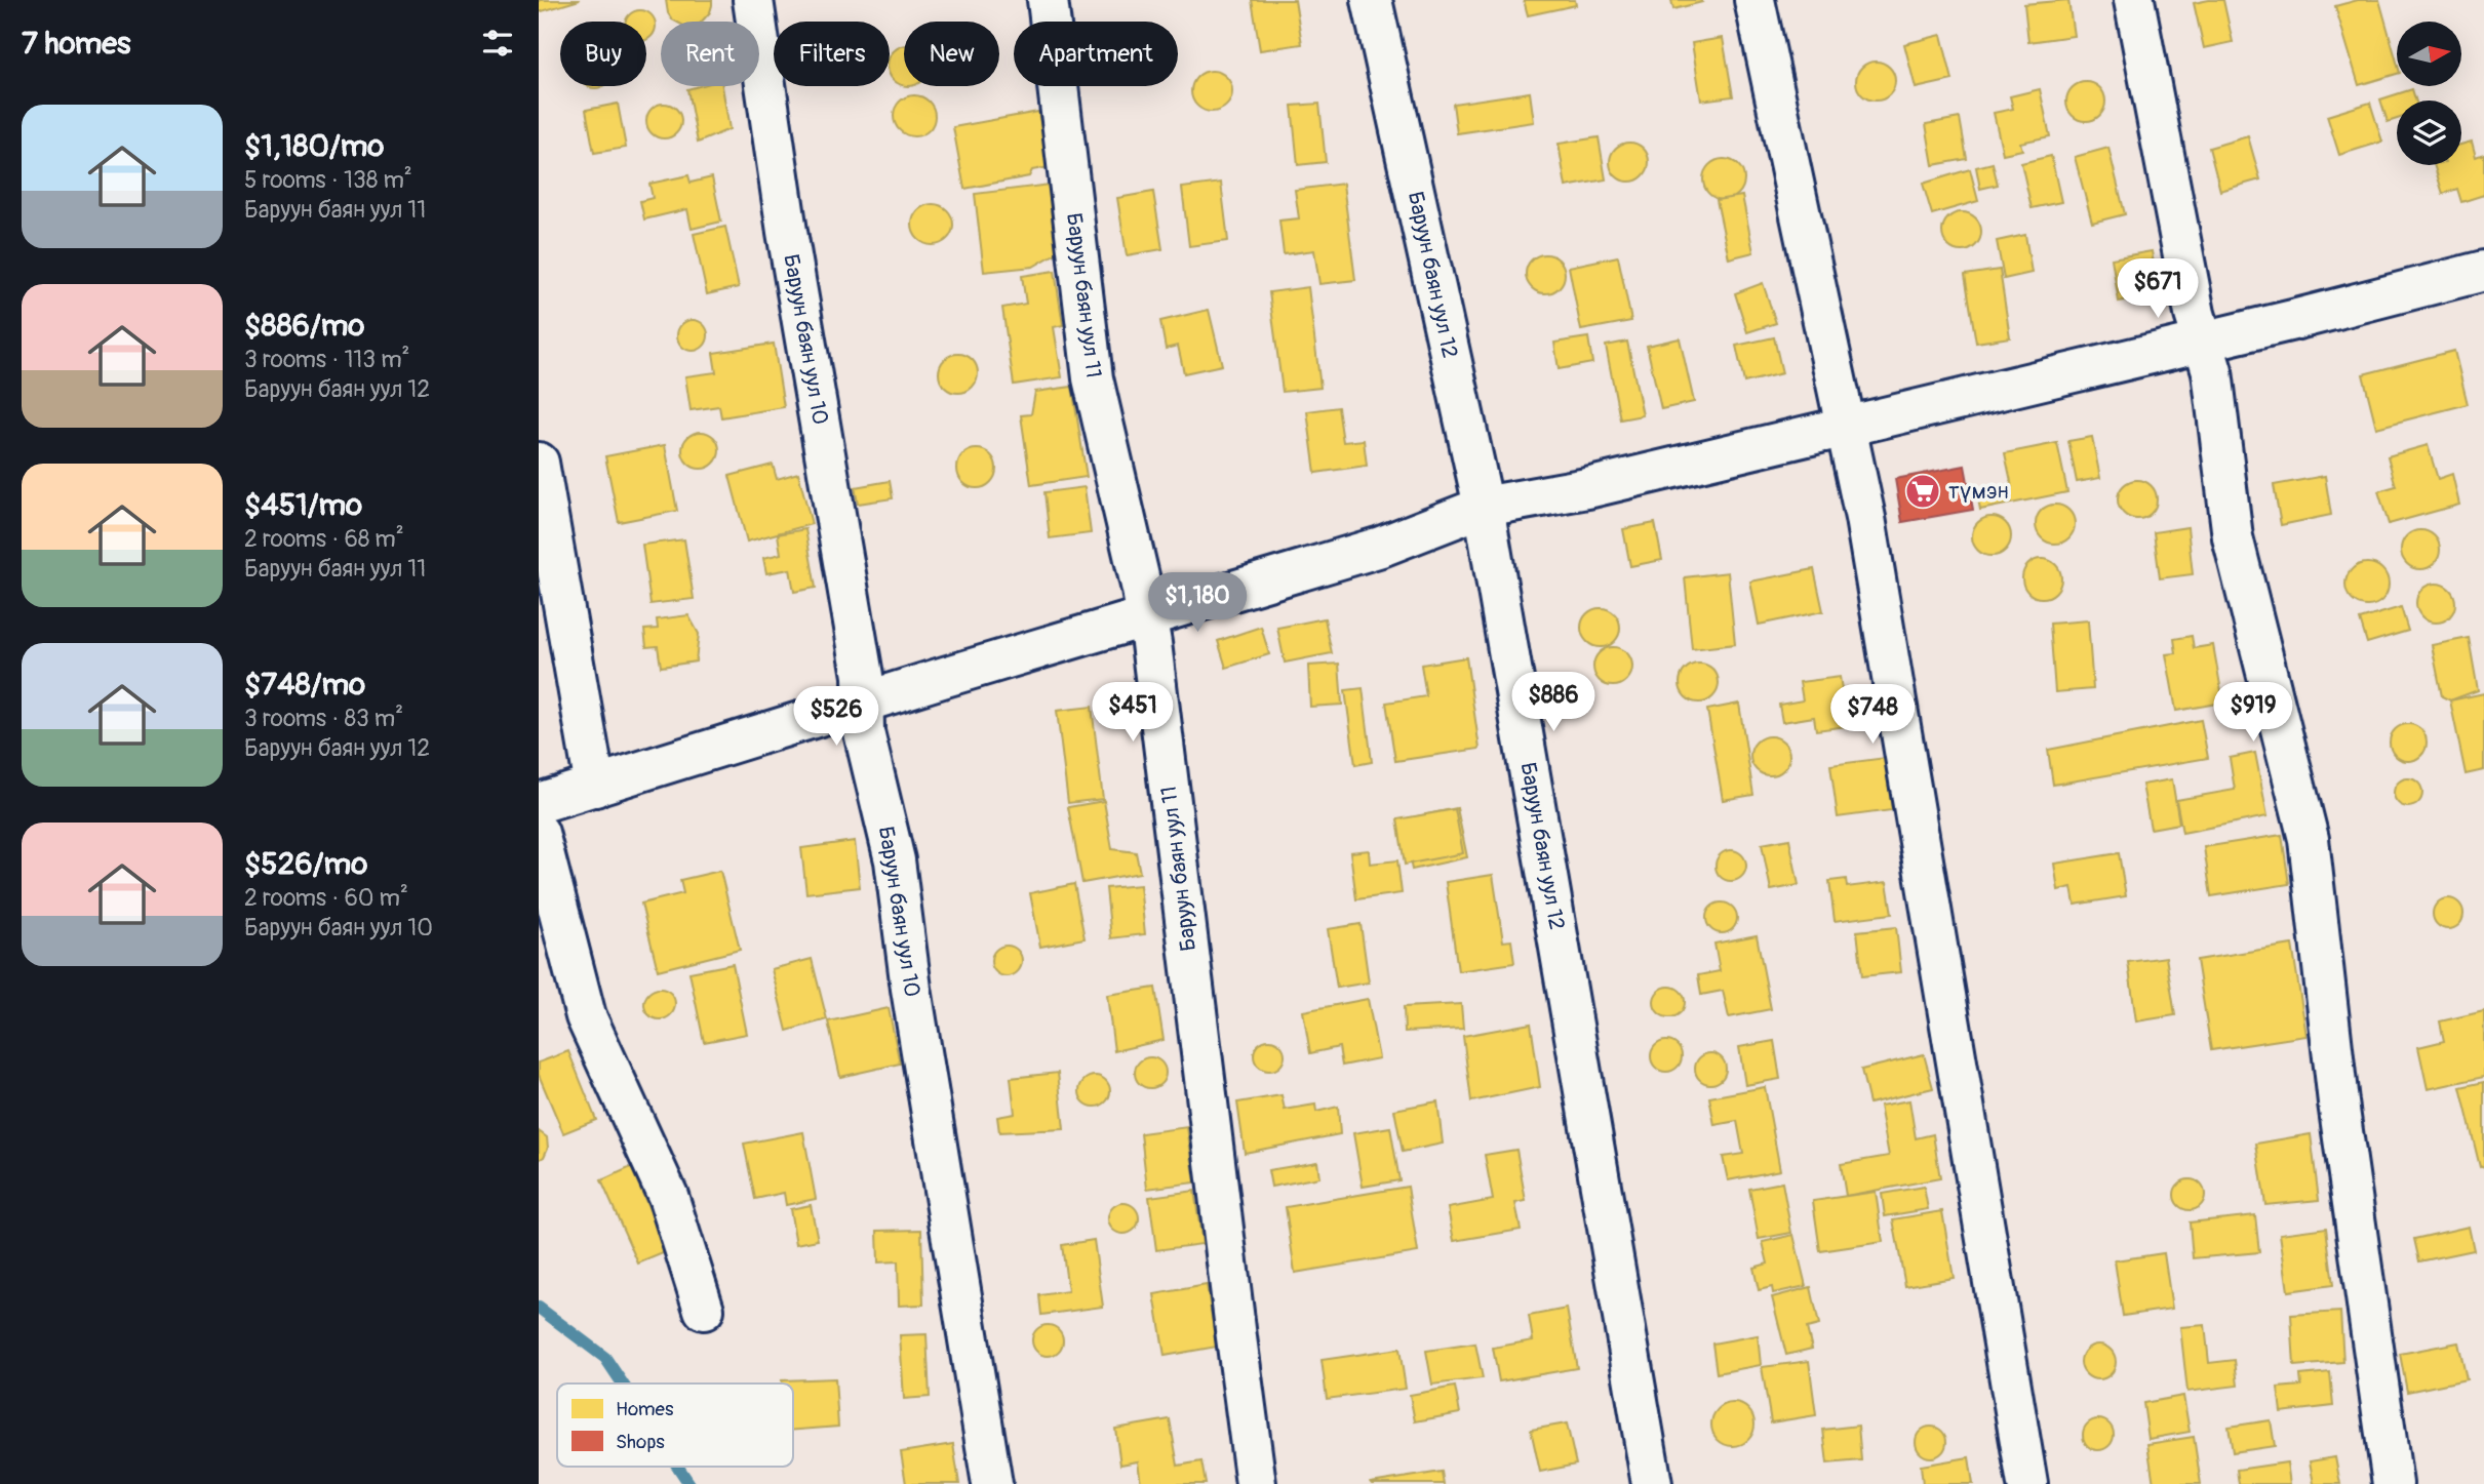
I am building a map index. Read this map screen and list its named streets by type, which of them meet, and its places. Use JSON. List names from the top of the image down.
{
  "streets": {
    "street": ["Баруун баян уул 12", "Баруун баян уул 11", "Баруун баян уул 10"]
  },
  "places": {
    "supermarket": ["түмэн"]
  },
  "legend": ["Homes", "Shops"],
  "north": "right",
  "page": {
    "heading": "7 homes",
    "chip": [
      "Buy",
      "Rent",
      "Filters",
      "New",
      "Apartment"
    ],
    "list": [
      {
        "name": "$1,180/mo",
        "note": "5 rooms · 138 m² · Баруун баян уул 11"
      },
      {
        "name": "$886/mo",
        "note": "3 rooms · 113 m² · Баруун баян уул 12"
      },
      {
        "name": "$451/mo",
        "note": "2 rooms · 68 m² · Баруун баян уул 11"
      },
      {
        "name": "$748/mo",
        "note": "3 rooms · 83 m² · Баруун баян уул 12"
      },
      {
        "name": "$526/mo",
        "note": "2 rooms · 60 m² · Баруун баян уул 10"
      }
    ],
    "price": [
      "$671",
      "$1,180",
      "$886",
      "$451",
      "$919",
      "$748",
      "$526"
    ]
  }
}
